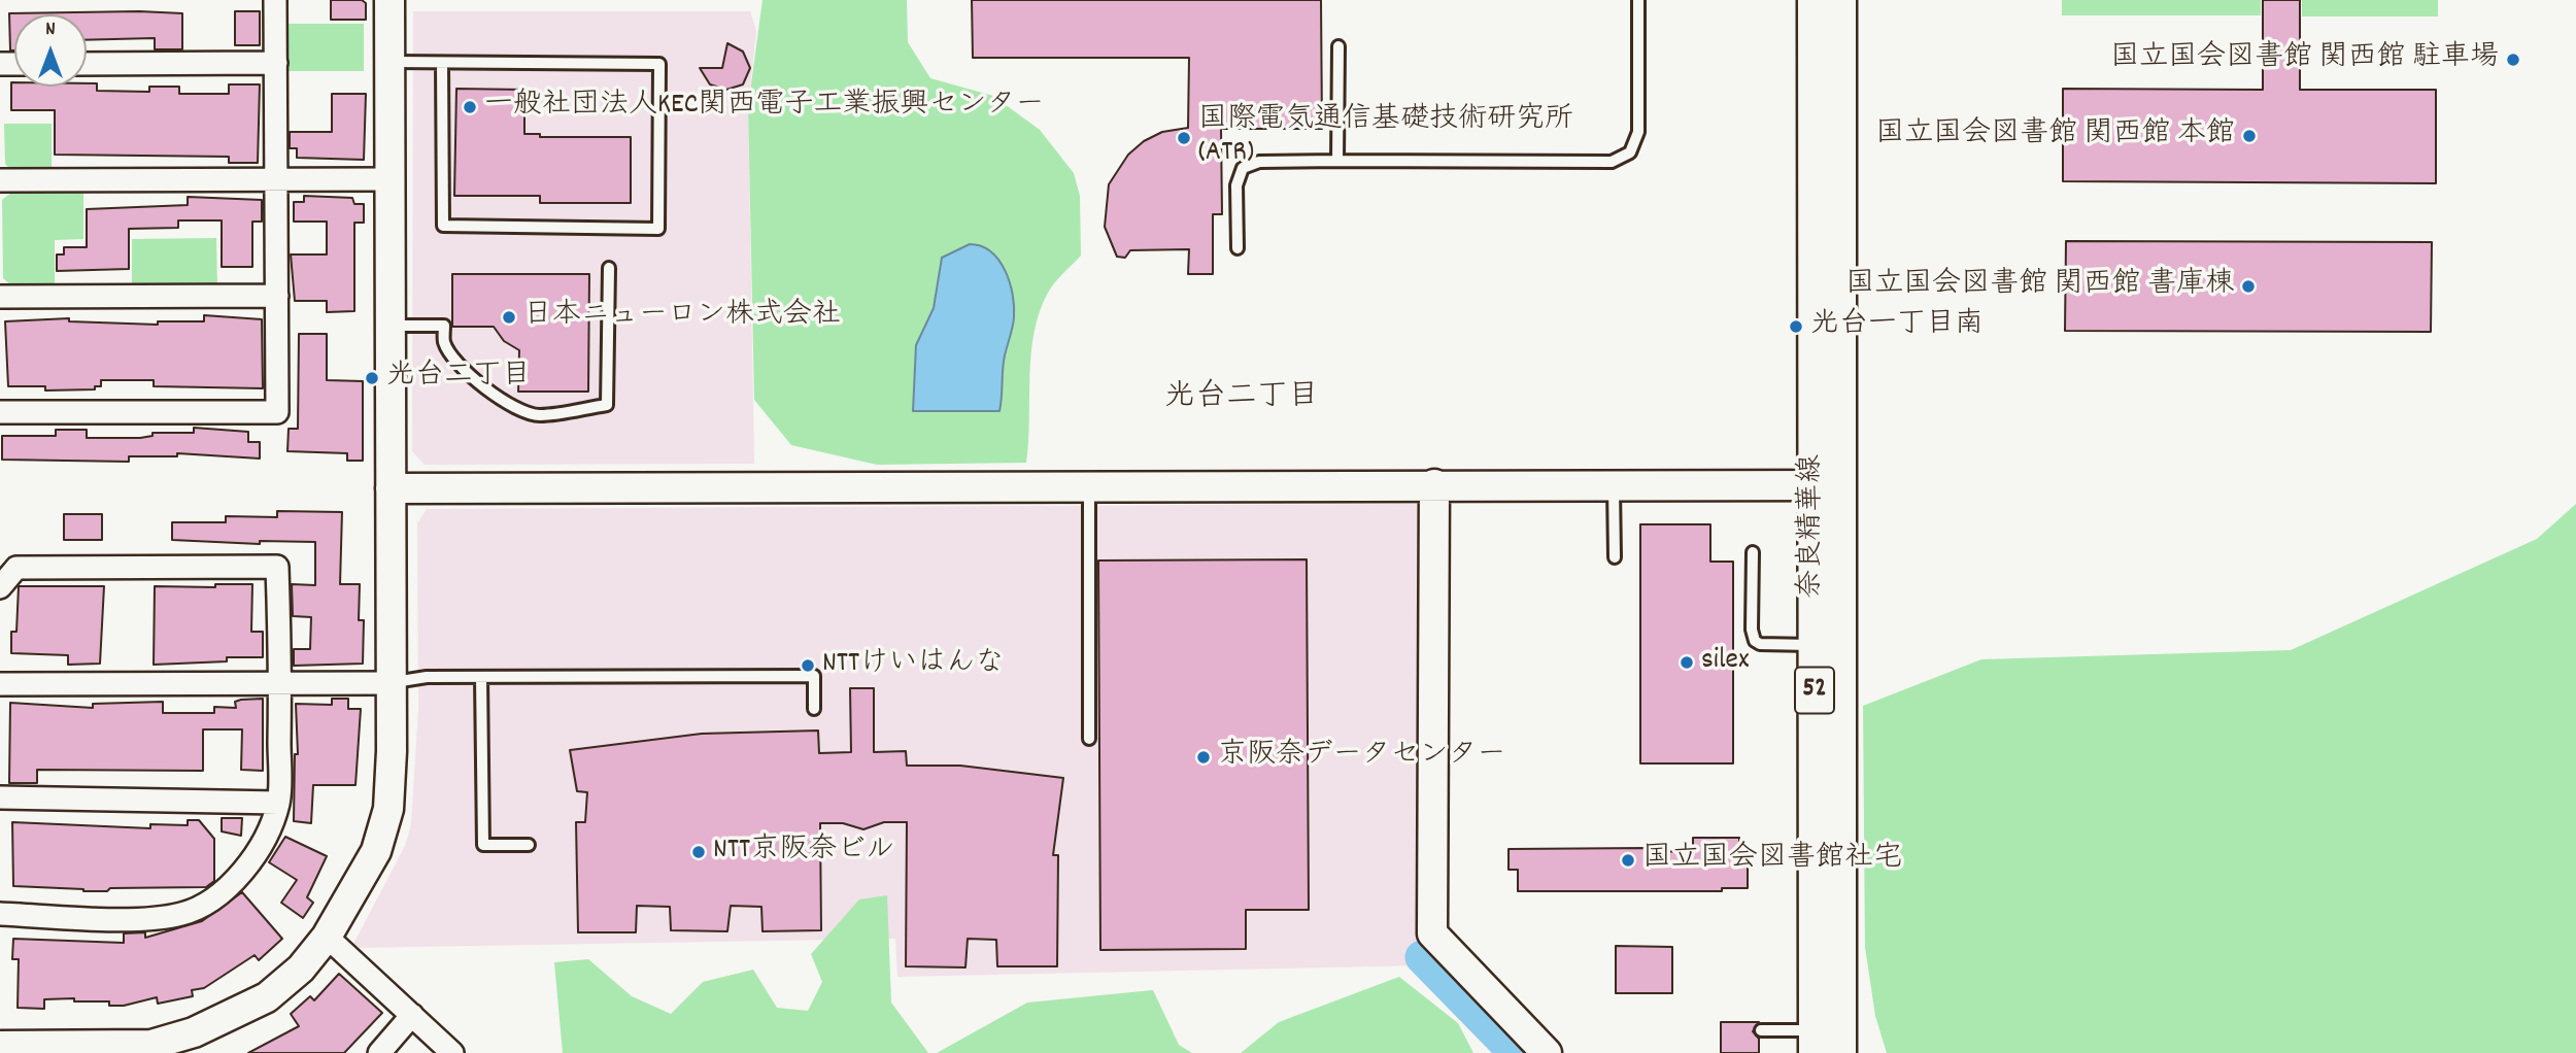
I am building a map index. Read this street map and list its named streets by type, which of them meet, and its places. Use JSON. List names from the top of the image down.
{
  "streets": {
    "main road": ["奈良精華線", "52"]
  },
  "districts": ["光台二丁目"],
  "places": [
    "国立国会図書館 関西館 駐車場",
    "一般社団法人KEC関西電子工業振興センター",
    "国立国会図書館 関西館 本館",
    "国際電気通信基礎技術研究所 (ATR)",
    "国立国会図書館 関西館 書庫棟",
    "日本ニューロン株式会社",
    "光台一丁目南",
    "光台二丁目",
    "silex",
    "NTTけいはんな",
    "京阪奈データセンター",
    "NTT京阪奈ビル",
    "国立国会図書館社宅"
  ],
  "north": "top"
}
